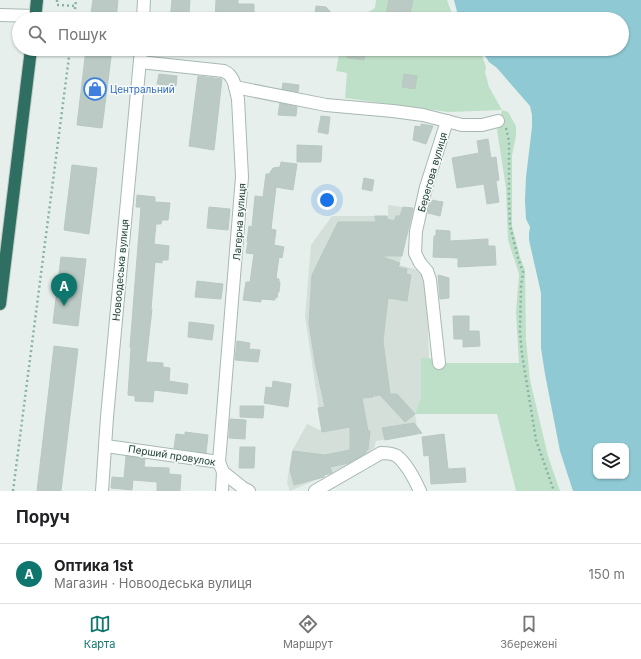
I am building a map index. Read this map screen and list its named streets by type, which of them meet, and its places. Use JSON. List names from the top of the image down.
{
  "streets": {
    "street": [
      "Берегова вулиця",
      "Лагерна вулиця",
      "Новоодеська вулиця",
      "Перший провулок"
    ]
  },
  "crossings": [
    ["Лагерна вулиця", "Новоодеська вулиця"],
    ["Лагерна вулиця", "Перший провулок"],
    ["Новоодеська вулиця", "Перший провулок"]
  ],
  "places": {
    "shop": ["Центральний"]
  },
  "page": {
    "search": "Пошук",
    "pins": "A",
    "heading": "Поруч",
    "list": [
      {
        "mark": "A",
        "name": "Оптика 1st",
        "note": "Магазин · Новоодеська вулиця",
        "value": "150 m"
      }
    ],
    "nav": ["Карта", "Маршрут", "Збережені"]
  }
}
